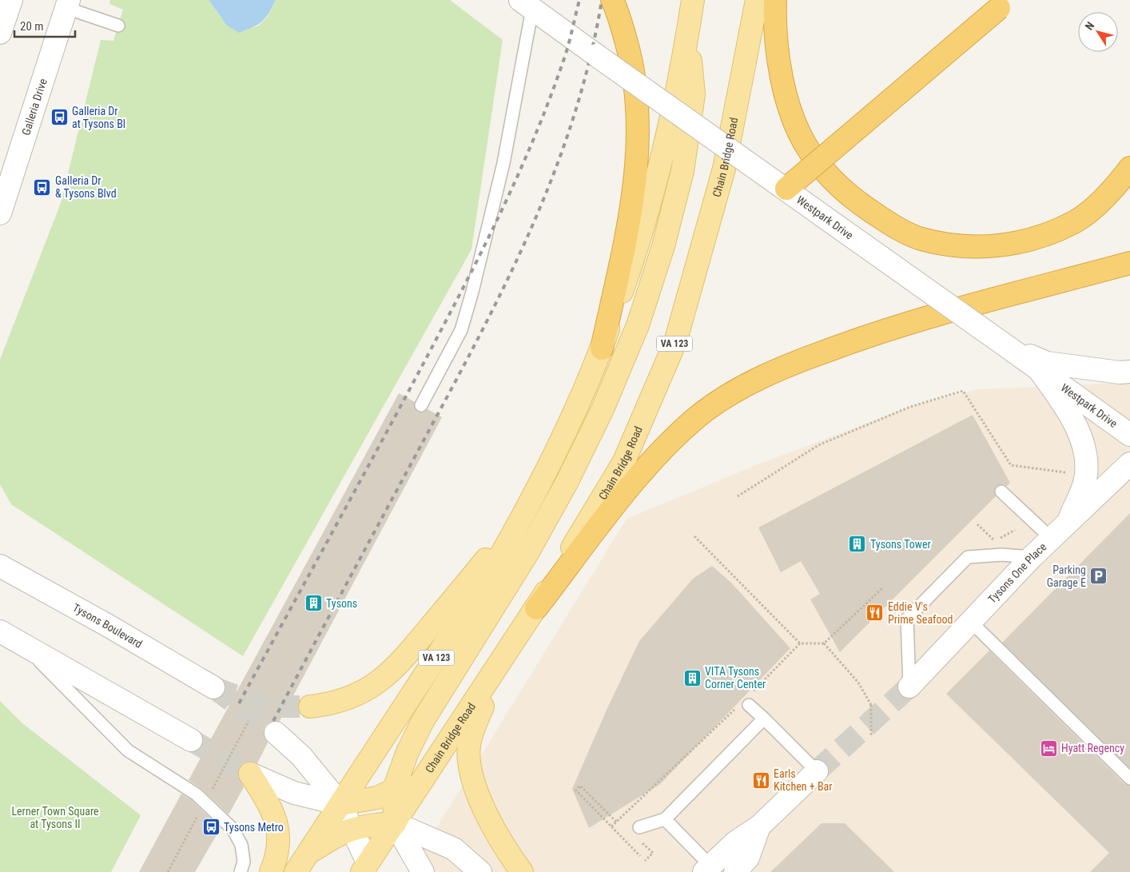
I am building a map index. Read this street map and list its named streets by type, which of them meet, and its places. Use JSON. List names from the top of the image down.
{
  "streets": {
    "main road": ["Chain Bridge Road", "VA 123"],
    "street": [
      "Galleria Drive",
      "Westpark Drive",
      "Tysons One Place",
      "Tysons Boulevard"
    ]
  },
  "parks": ["Lerner Town Square at Tysons II"],
  "places": {
    "bus stop": ["Galleria Dr at Tysons Bl", "Galleria Dr & Tysons Blvd", "Tysons Metro"],
    "building": ["Tysons Tower", "Tysons", "VITA Tysons Corner Center"],
    "parking": ["Parking Garage E"],
    "restaurant": ["Eddie V's Prime Seafood", "Earls Kitchen + Bar"],
    "hotel": ["Hyatt Regency"]
  },
  "scale_bar": "20 m",
  "north": "top left"
}
